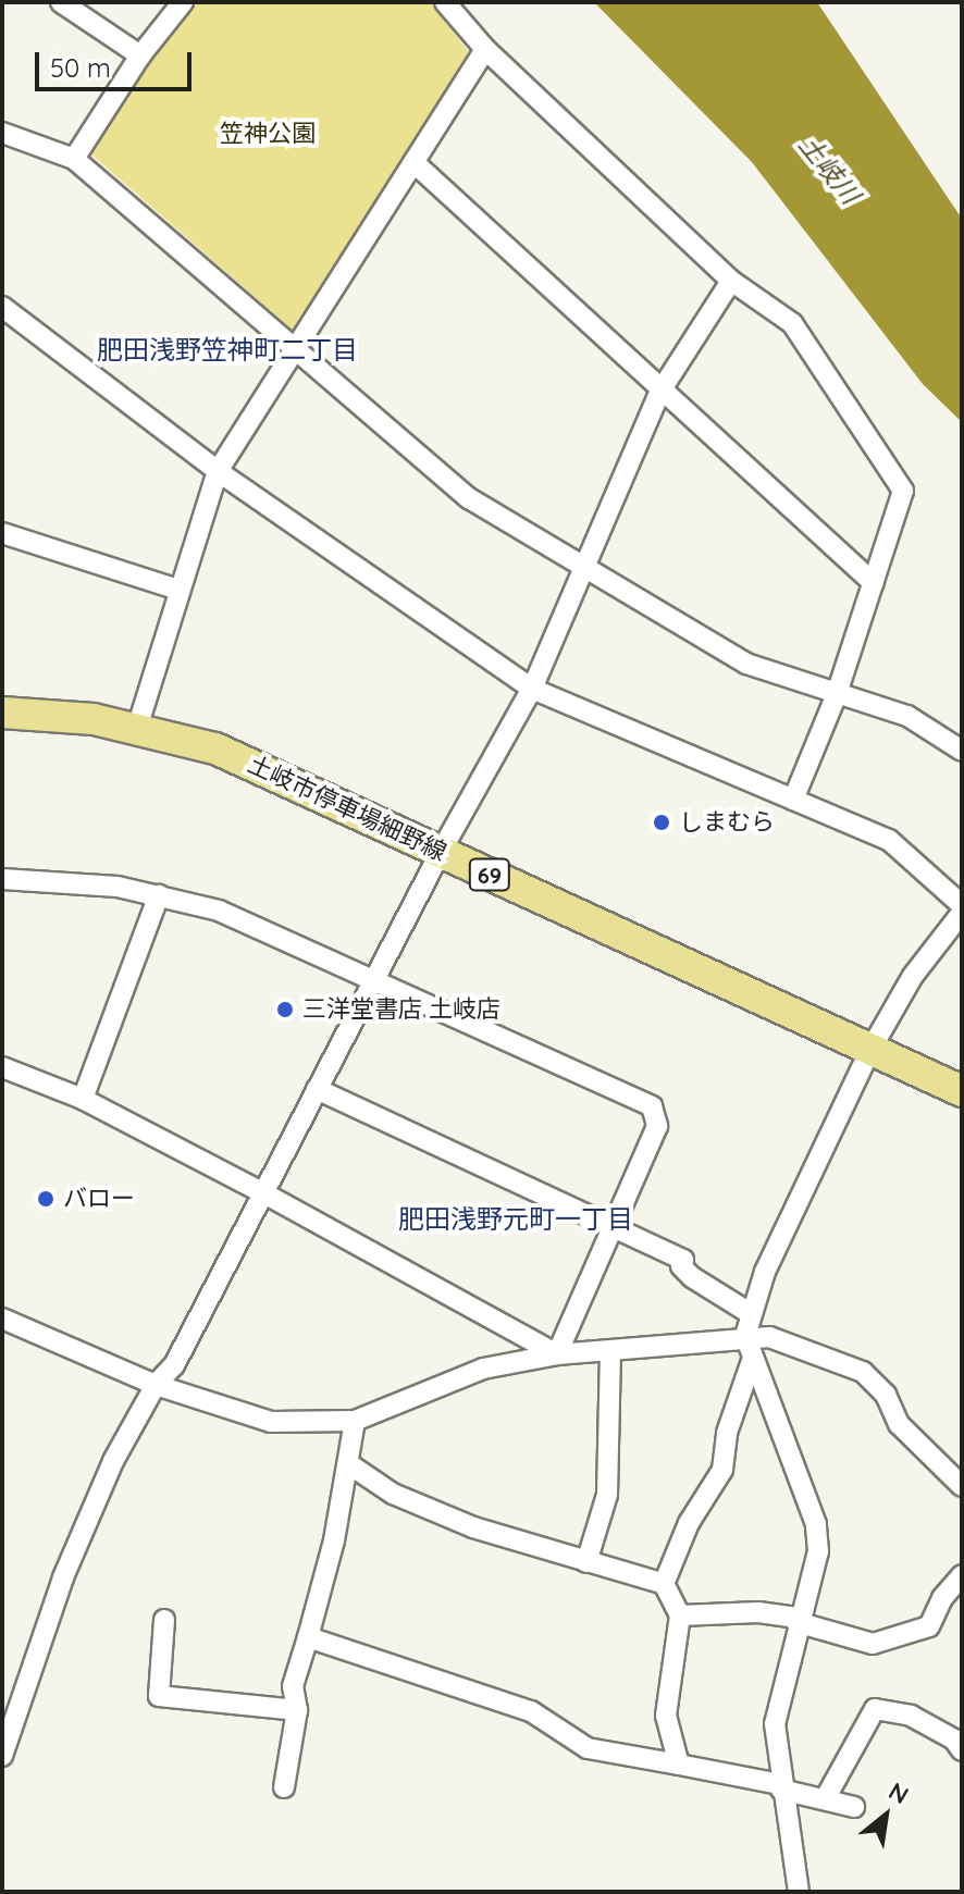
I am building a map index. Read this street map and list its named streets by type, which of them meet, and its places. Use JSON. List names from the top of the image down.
{
  "streets": {
    "main road": ["土岐市停車場細野線", "69"]
  },
  "districts": ["肥田浅野笠神町二丁目", "肥田浅野元町一丁目"],
  "water": ["土岐川"],
  "parks": ["笠神公園"],
  "places": ["しまむら", "三洋堂書店 土岐店", "バロー"],
  "scale_bar": "50 m",
  "north": "top right"
}
